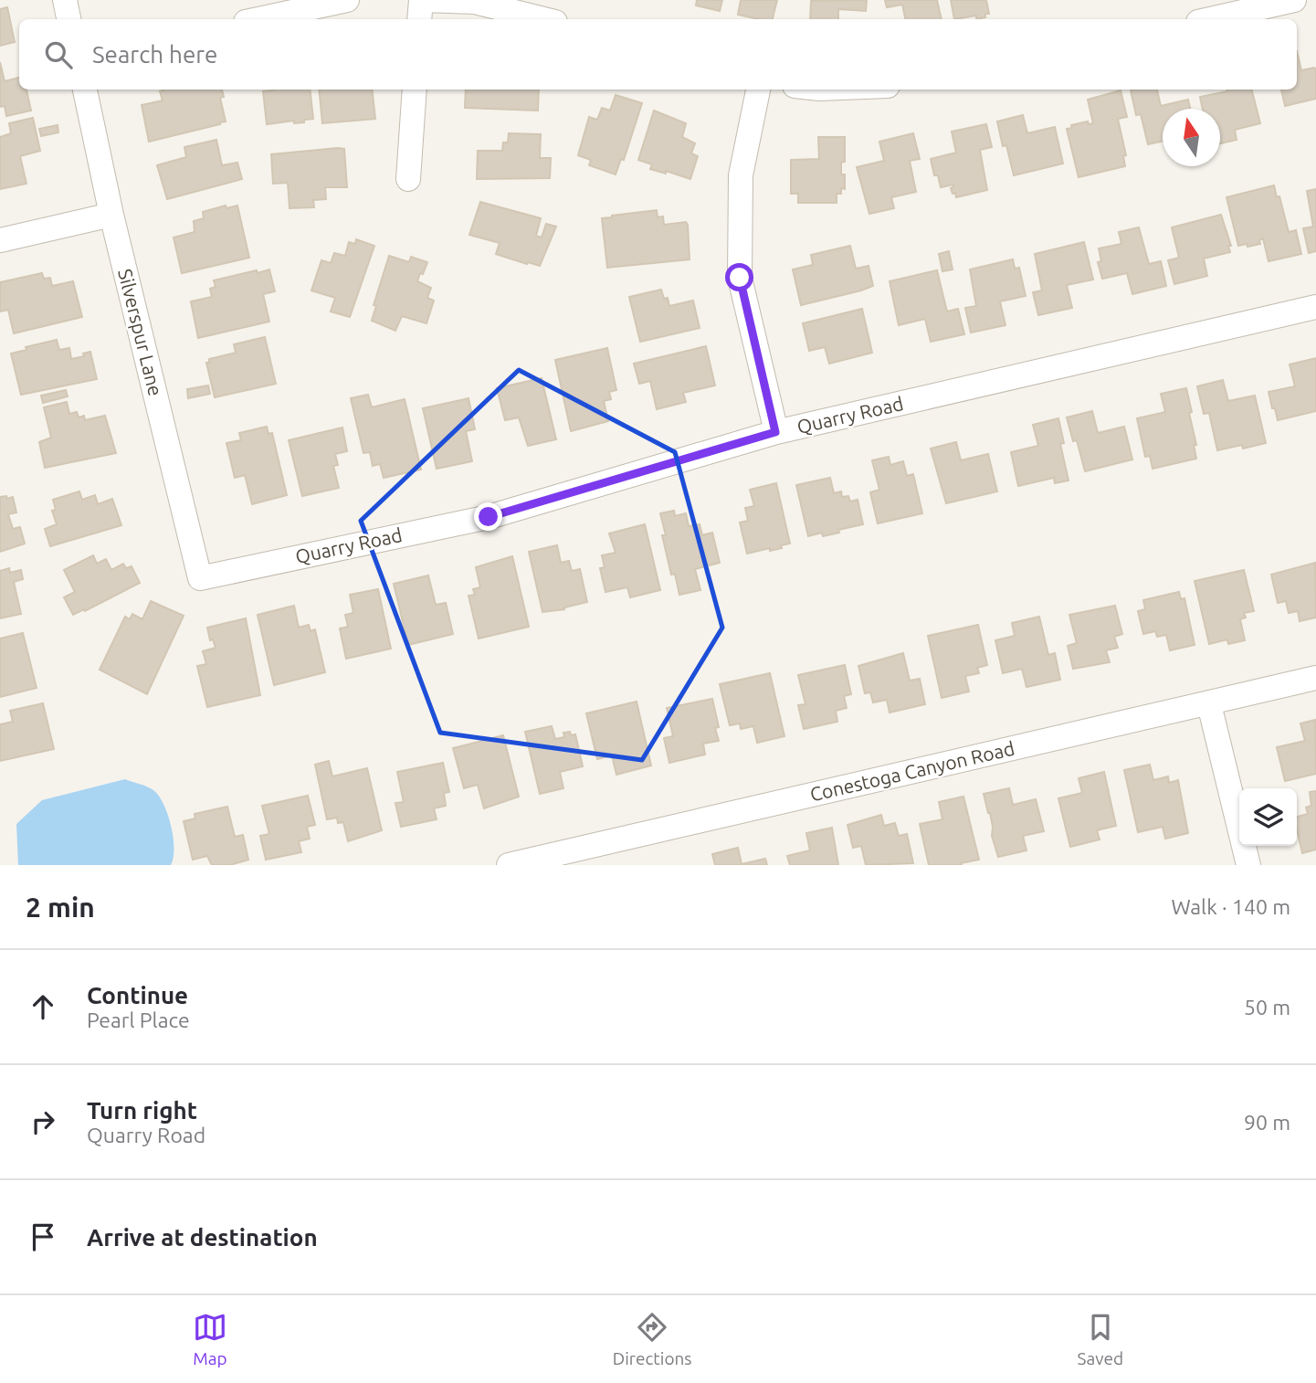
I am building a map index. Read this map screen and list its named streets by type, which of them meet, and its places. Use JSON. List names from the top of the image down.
{
  "streets": {
    "street": ["Silverspur Lane", "Quarry Road", "Conestoga Canyon Road"]
  },
  "crossings": [
    ["Silverspur Lane", "Quarry Road"]
  ],
  "north": "top",
  "page": {
    "search": "Search here",
    "heading": ["2 min", "Walk · 140 m"],
    "list": [
      ["Continue", "Pearl Place", "50 m"],
      ["Turn right", "Quarry Road", "90 m"],
      "Arrive at destination"
    ],
    "nav": ["Map", "Directions", "Saved"]
  }
}
